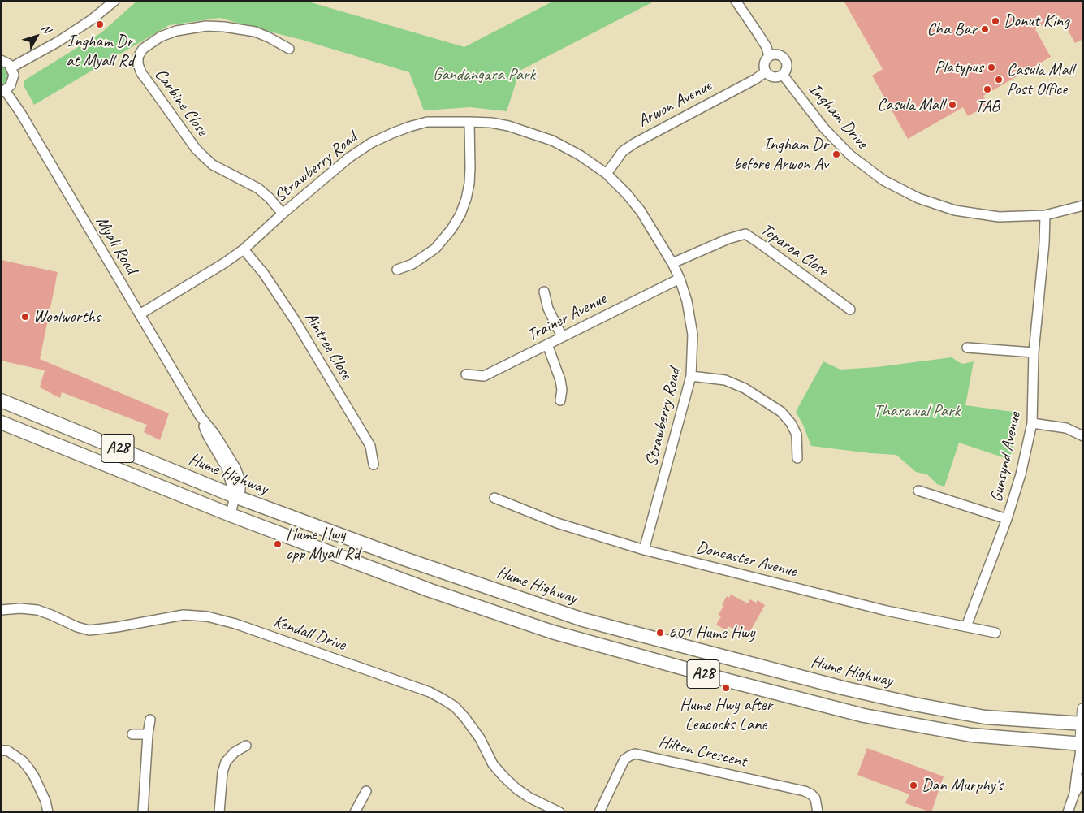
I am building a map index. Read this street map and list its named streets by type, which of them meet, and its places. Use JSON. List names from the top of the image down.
{
  "streets": {
    "highway": ["A28", "Hume Highway"],
    "street": [
      "Carbine Close",
      "Arwon Avenue",
      "Ingham Drive",
      "Strawberry Road",
      "Myall Road",
      "Toparoa Close",
      "Trainer Avenue",
      "Aintree Close",
      "Gunsynd Avenue",
      "Doncaster Avenue",
      "Kendall Drive",
      "Hilton Crescent"
    ]
  },
  "crossings": [
    ["Carbine Close", "Strawberry Road"],
    ["Arwon Avenue", "Ingham Drive"],
    ["Arwon Avenue", "Strawberry Road"],
    ["Ingham Drive", "Gunsynd Avenue"],
    ["Strawberry Road", "Myall Road"],
    ["Strawberry Road", "Toparoa Close"],
    ["Strawberry Road", "Trainer Avenue"],
    ["Strawberry Road", "Aintree Close"],
    ["Strawberry Road", "Doncaster Avenue"],
    ["Myall Road", "A28"],
    ["Myall Road", "Hume Highway"],
    ["Gunsynd Avenue", "Doncaster Avenue"]
  ],
  "parks": ["Gandangara Park", "Tharawal Park"],
  "places": [
    "Donut King",
    "Ingham Dr at Myall Rd",
    "Cha Bar",
    "Platypus",
    "Casula Mall Post Office",
    "TAB",
    "Casula Mall",
    "Ingham Dr before Arwon Av",
    "Woolworths",
    "Hume Hwy opp Myall Rd",
    "601 Hume Hwy",
    "Hume Hwy after Leacocks Lane",
    "Dan Murphy's"
  ],
  "north": "top right"
}
